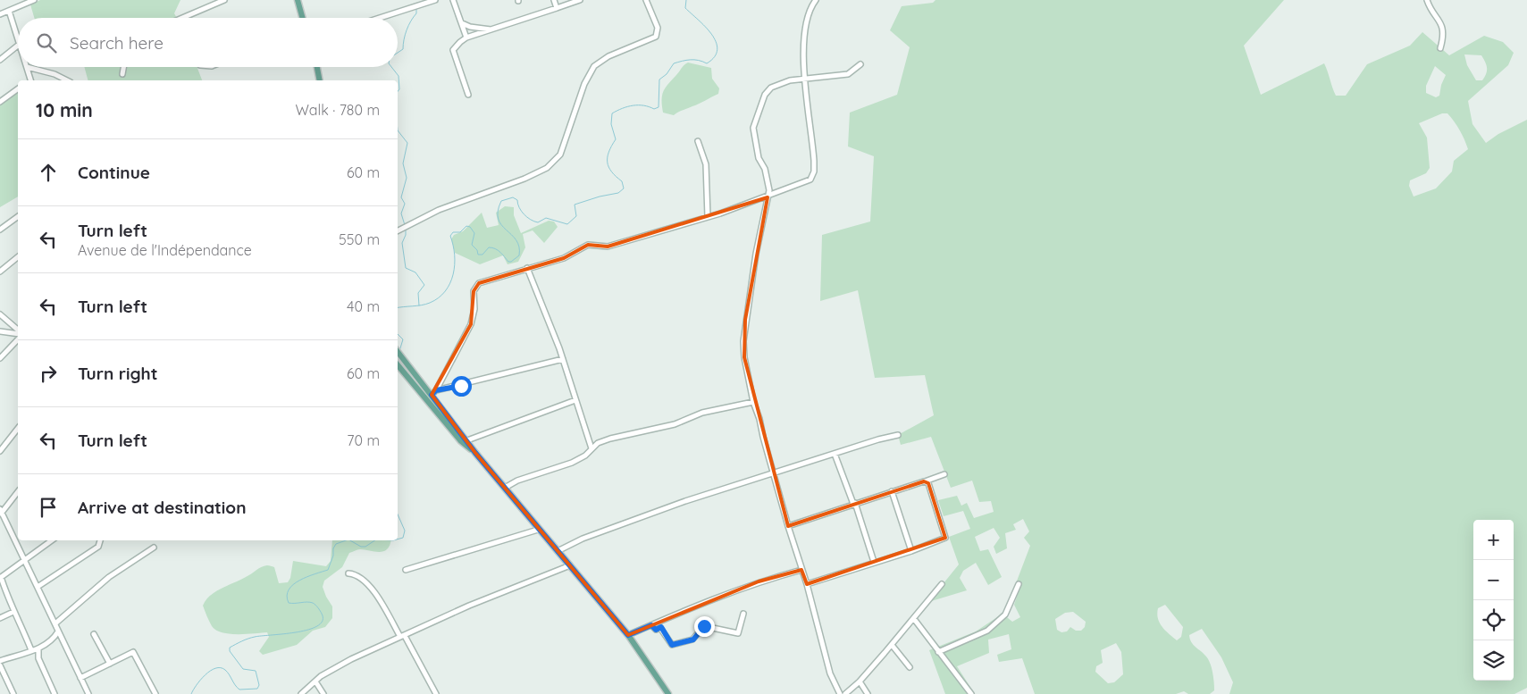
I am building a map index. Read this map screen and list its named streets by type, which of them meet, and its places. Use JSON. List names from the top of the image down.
{
  "page": {
    "search": "Search here",
    "heading": ["10 min", "Walk · 780 m"],
    "list": [
      ["Continue", "60 m"],
      ["Turn left", "Avenue de l'Indépendance", "550 m"],
      ["Turn left", "40 m"],
      ["Turn right", "60 m"],
      ["Turn left", "70 m"],
      "Arrive at destination"
    ],
    "map_buttons": ["+", "−"]
  }
}
